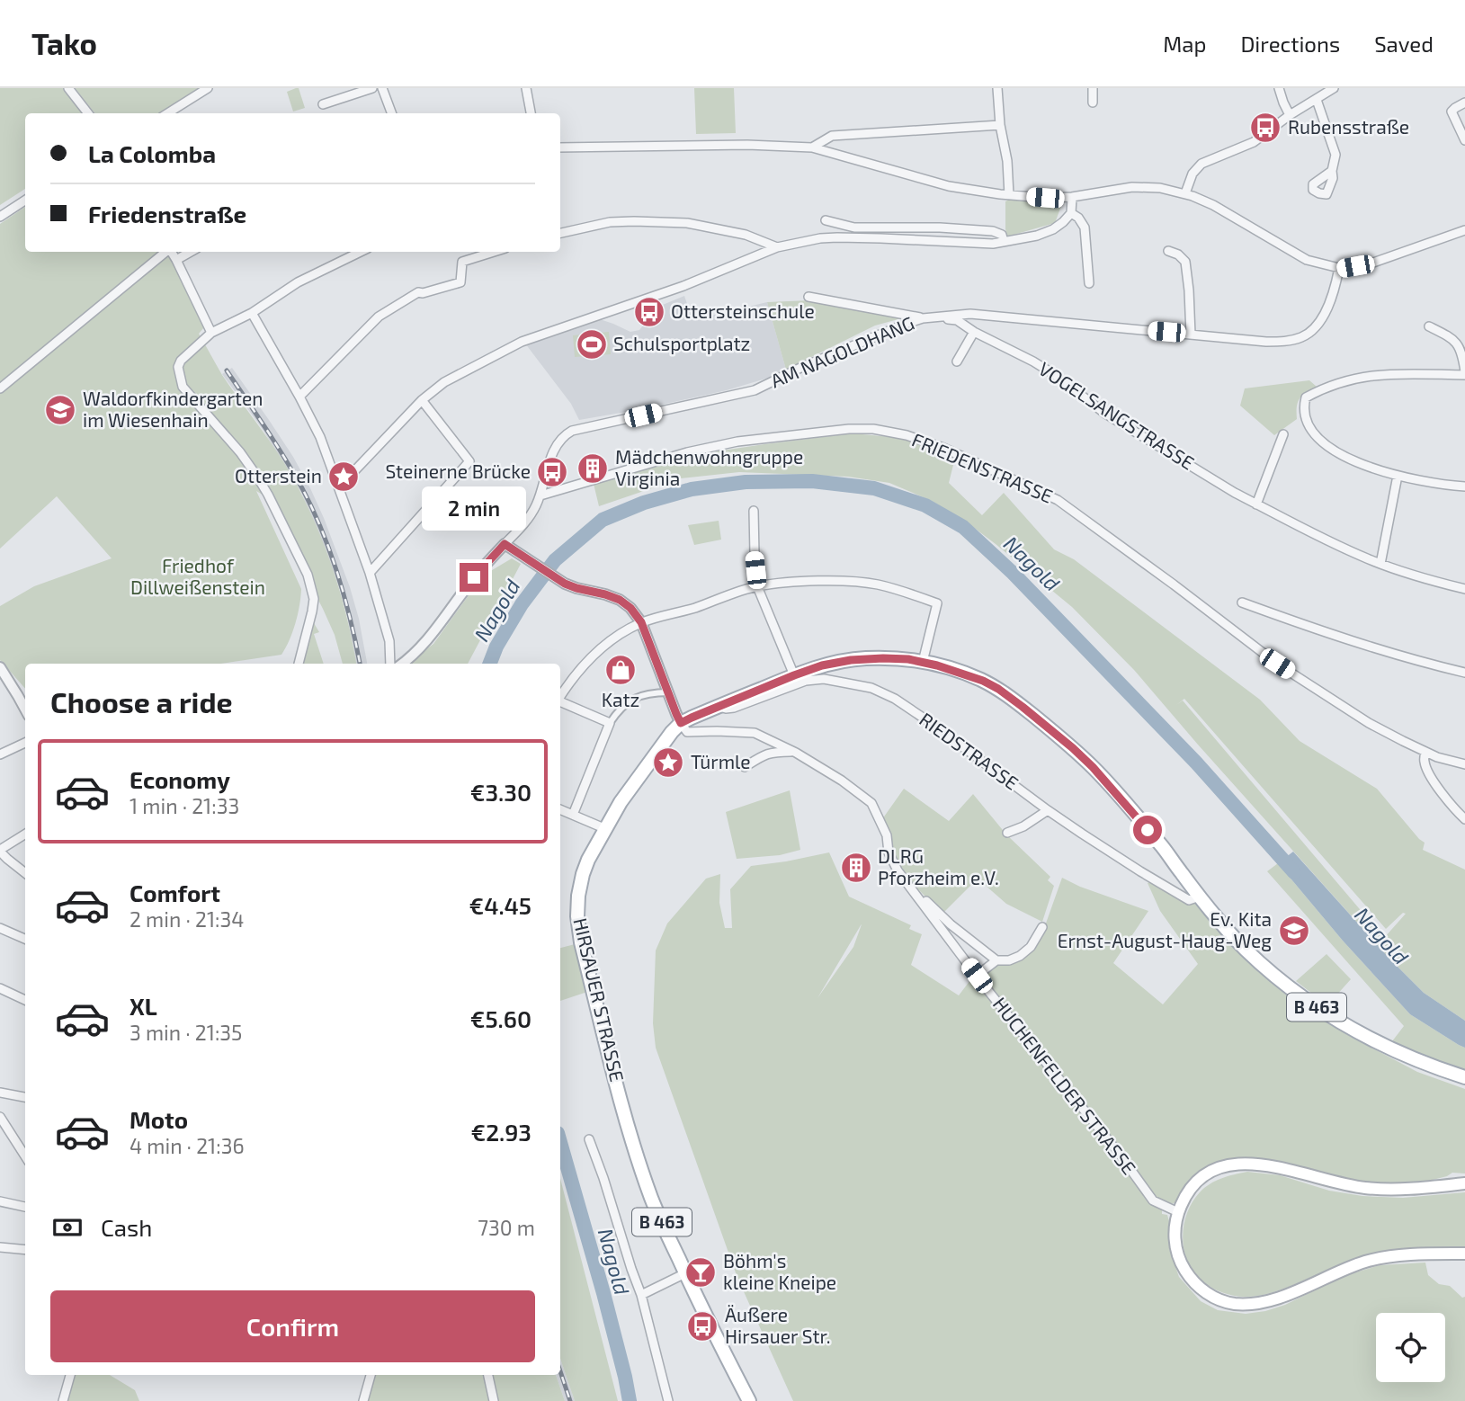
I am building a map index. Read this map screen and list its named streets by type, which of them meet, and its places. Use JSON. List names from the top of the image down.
{
  "streets": {
    "main road": ["HIRSAUER STRASSE", "B 463"],
    "street": [
      "AM NAGOLDHANG",
      "VOGELSANGSTRASSE",
      "FRIEDENSTRASSE",
      "RIEDSTRASSE",
      "HUCHENFELDER STRASSE"
    ]
  },
  "crossings": [
    ["AM NAGOLDHANG", "VOGELSANGSTRASSE"],
    ["AM NAGOLDHANG", "FRIEDENSTRASSE"],
    ["RIEDSTRASSE", "HIRSAUER STRASSE"],
    ["HIRSAUER STRASSE", "HUCHENFELDER STRASSE"]
  ],
  "water": ["Nagold"],
  "parks": ["Friedhof Dillweißenstein"],
  "places": {
    "bus stop": [
      "Rubensstraße",
      "Ottersteinschule",
      "Steinerne Brücke",
      "Äußere Hirsauer Str."
    ],
    "sports": ["Schulsportplatz"],
    "school or university": ["Waldorfkindergarten im Wiesenhain", "Ev. Kita Ernst-August-Haug-Weg"],
    "building": ["Mädchenwohngruppe Virginia", "DLRG Pforzheim e.V."],
    "place": ["Otterstein", "Türmle"],
    "shop": ["Katz"],
    "bar": ["Böhm's kleine Kneipe"]
  },
  "page": {
    "header": "Tako",
    "nav": ["Map", "Directions", "Saved"],
    "banner": ["La Colomba", "Friedenstraße"],
    "bubble": "2 min",
    "heading": "Choose a ride",
    "list": [
      {
        "name": "Economy",
        "note": "1 min · 21:33",
        "value": "€3.30"
      },
      {
        "name": "Comfort",
        "note": "2 min · 21:34",
        "value": "€4.45"
      },
      {
        "name": "XL",
        "note": "3 min · 21:35",
        "value": "€5.60"
      },
      {
        "name": "Moto",
        "note": "4 min · 21:36",
        "value": "€2.93"
      }
    ],
    "pay": ["Cash", "730 m"],
    "buttons": "Confirm"
  }
}
